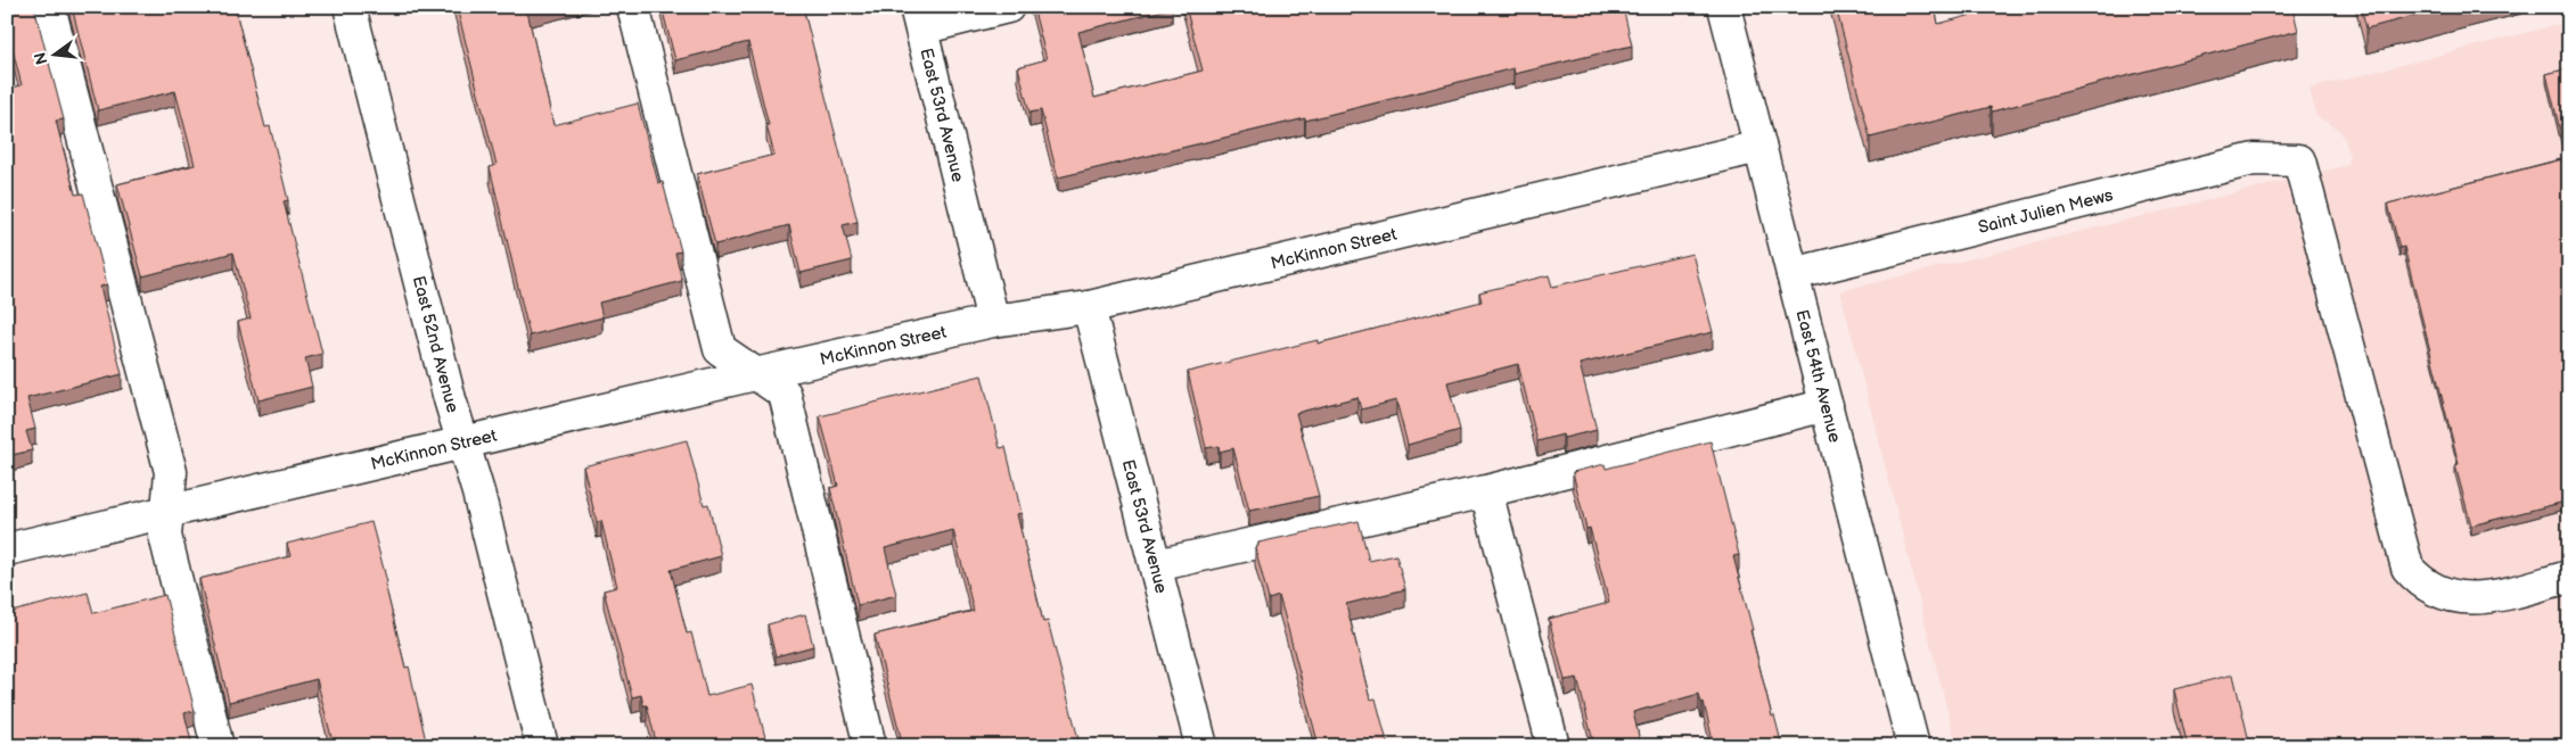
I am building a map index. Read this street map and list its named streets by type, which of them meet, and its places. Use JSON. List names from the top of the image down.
{
  "streets": {
    "street": [
      "East 53rd Avenue",
      "Saint Julien Mews",
      "McKinnon Street",
      "East 52nd Avenue",
      "East 54th Avenue"
    ]
  },
  "crossings": [
    ["East 53rd Avenue", "McKinnon Street"],
    ["Saint Julien Mews", "East 54th Avenue"],
    ["McKinnon Street", "East 52nd Avenue"],
    ["McKinnon Street", "East 54th Avenue"]
  ],
  "north": "left"
}
